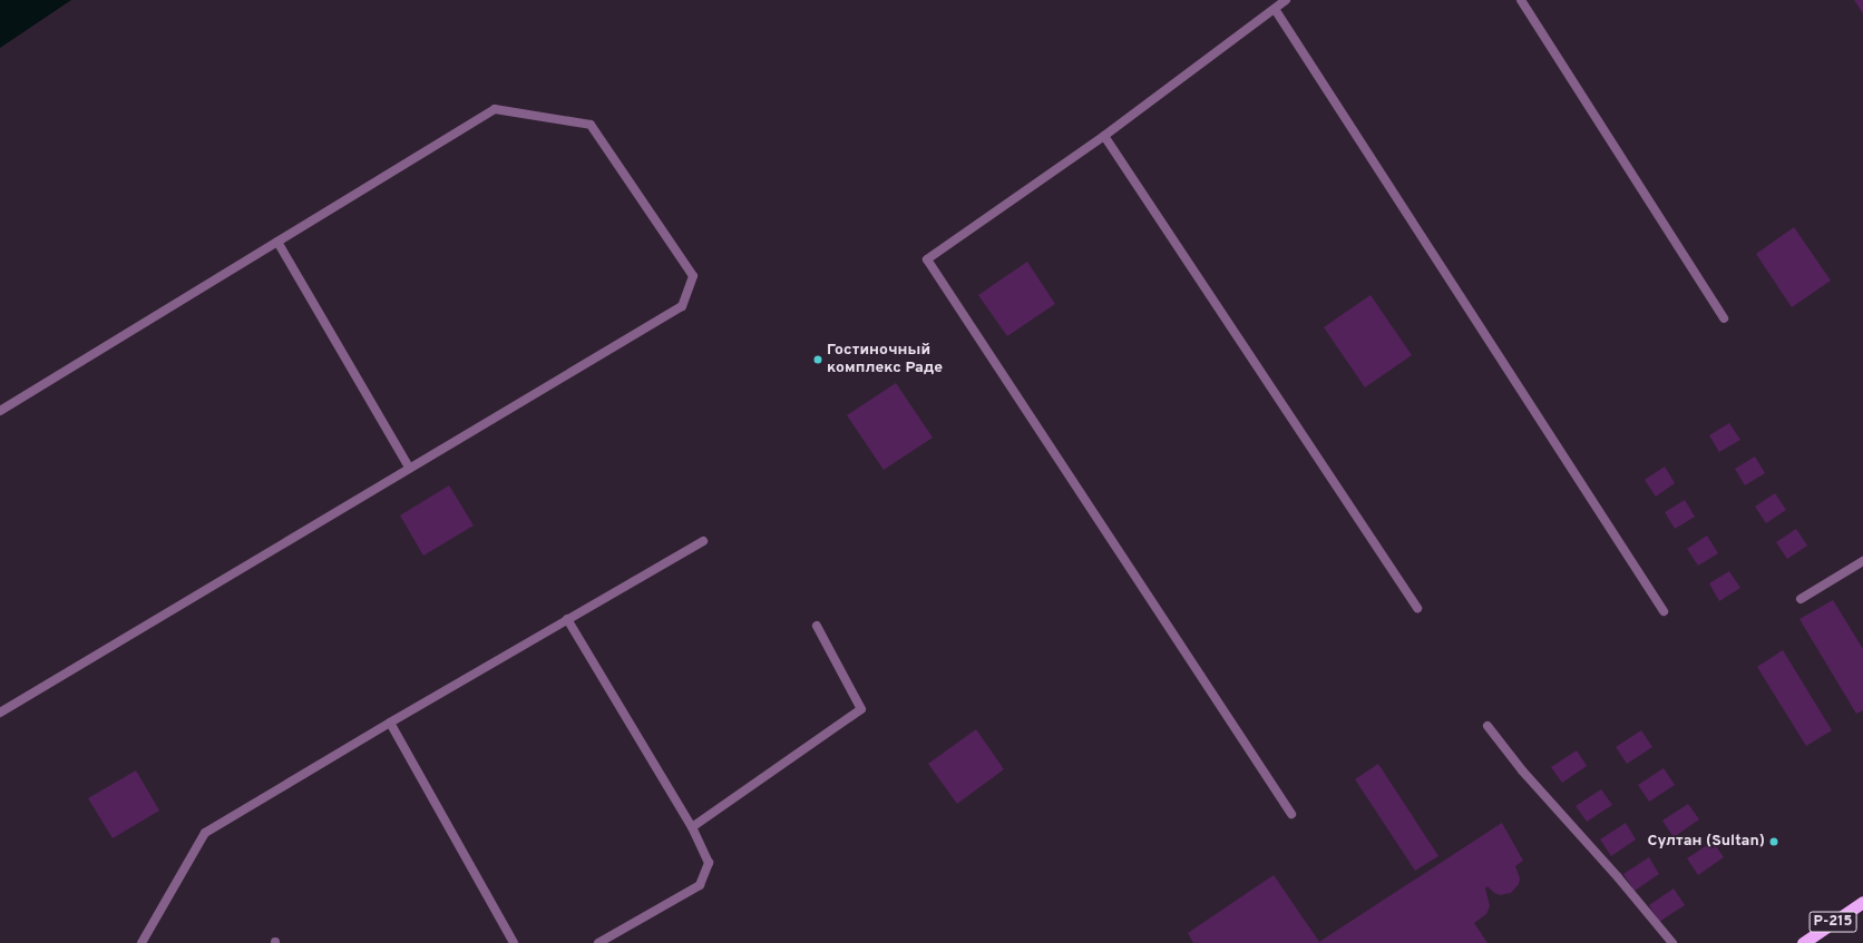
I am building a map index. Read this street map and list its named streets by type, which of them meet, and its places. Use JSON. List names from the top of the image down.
{
  "streets": {
    "highway": ["P-215"]
  },
  "places": ["Гостиночный комплекс Раде", "Султан (Sultan)"]
}
